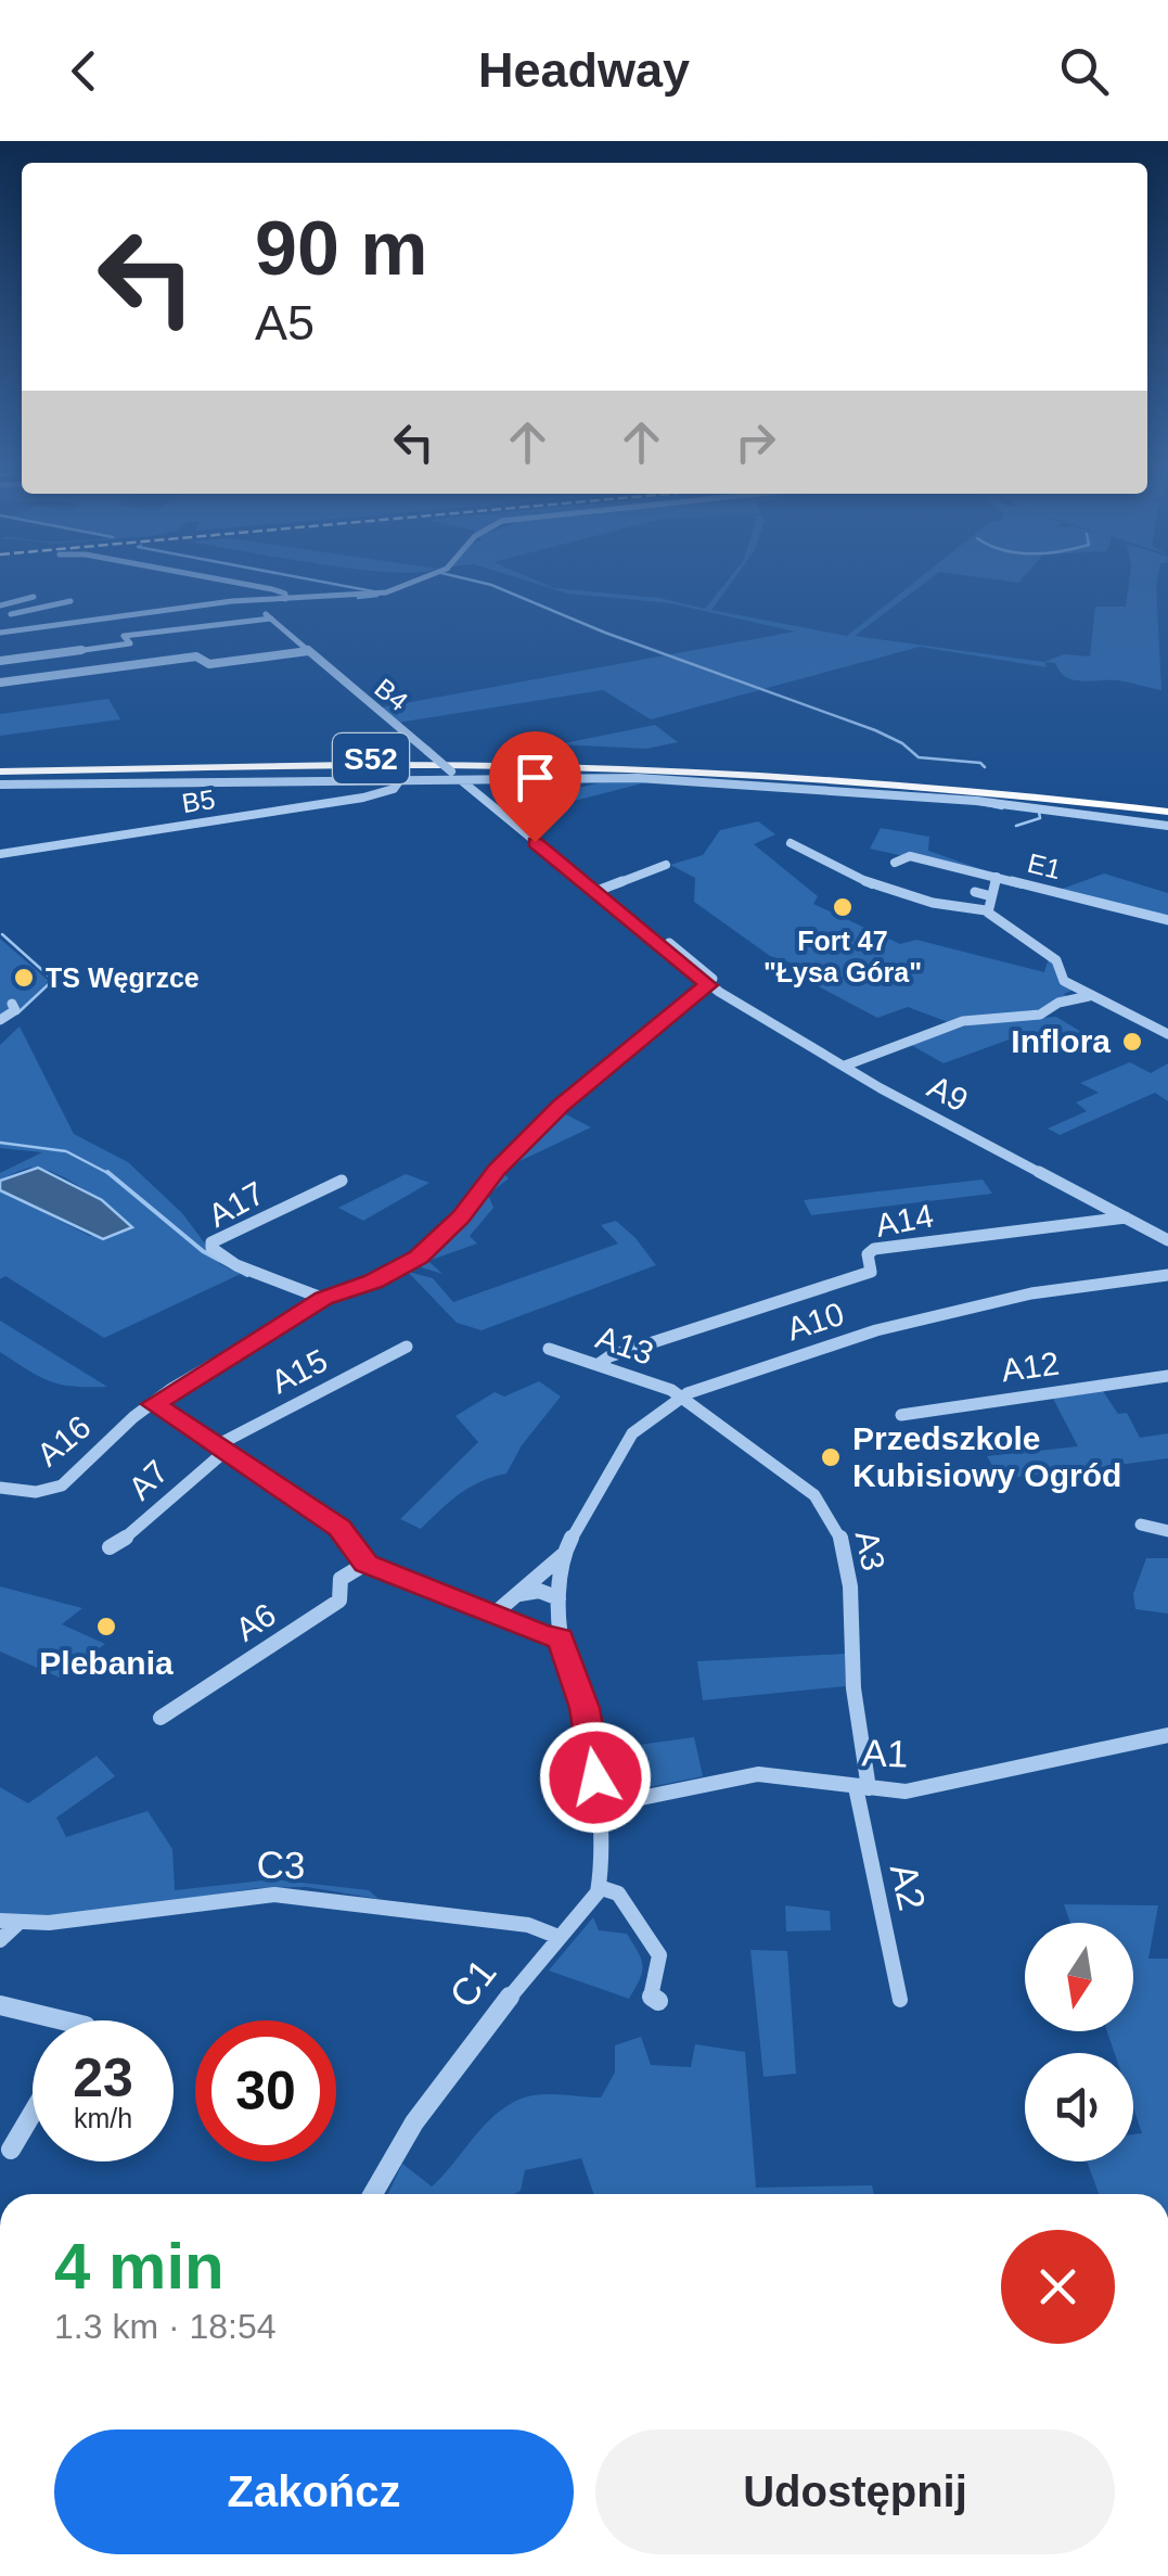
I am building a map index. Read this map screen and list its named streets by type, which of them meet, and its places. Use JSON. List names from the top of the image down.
{
  "streets": {
    "highway": ["S52"],
    "street": [
      "B4",
      "B5",
      "E1",
      "A9",
      "A17",
      "A14",
      "A10",
      "A13",
      "A12",
      "A15",
      "A16",
      "A7",
      "A3",
      "A6",
      "A1",
      "C3",
      "A2",
      "C1"
    ]
  },
  "crossings": [
    ["B4", "A9"],
    ["B4", "A16"],
    ["A9", "A14"],
    ["A9", "A16"],
    ["A17", "A16"],
    ["A14", "A13"],
    ["A10", "A13"],
    ["A10", "A3"],
    ["A10", "A1"],
    ["A13", "A3"],
    ["A15", "A7"],
    ["A3", "A1"],
    ["A3", "A2"],
    ["A1", "A2"],
    ["C3", "C1"]
  ],
  "places": [
    "Fort 47 \"Łysa Góra\"",
    "TS Węgrzce",
    "Inflora",
    "Przedszkole Kubisiowy Ogród",
    "Plebania"
  ],
  "north": "bottom",
  "page": {
    "header": "Headway",
    "turn": ["90 m", "A5"],
    "speed": "23 km/h",
    "limit": "30",
    "heading": ["4 min", "1.3 km · 18:54"],
    "buttons": ["Zakończ", "Udostępnij"]
  }
}
